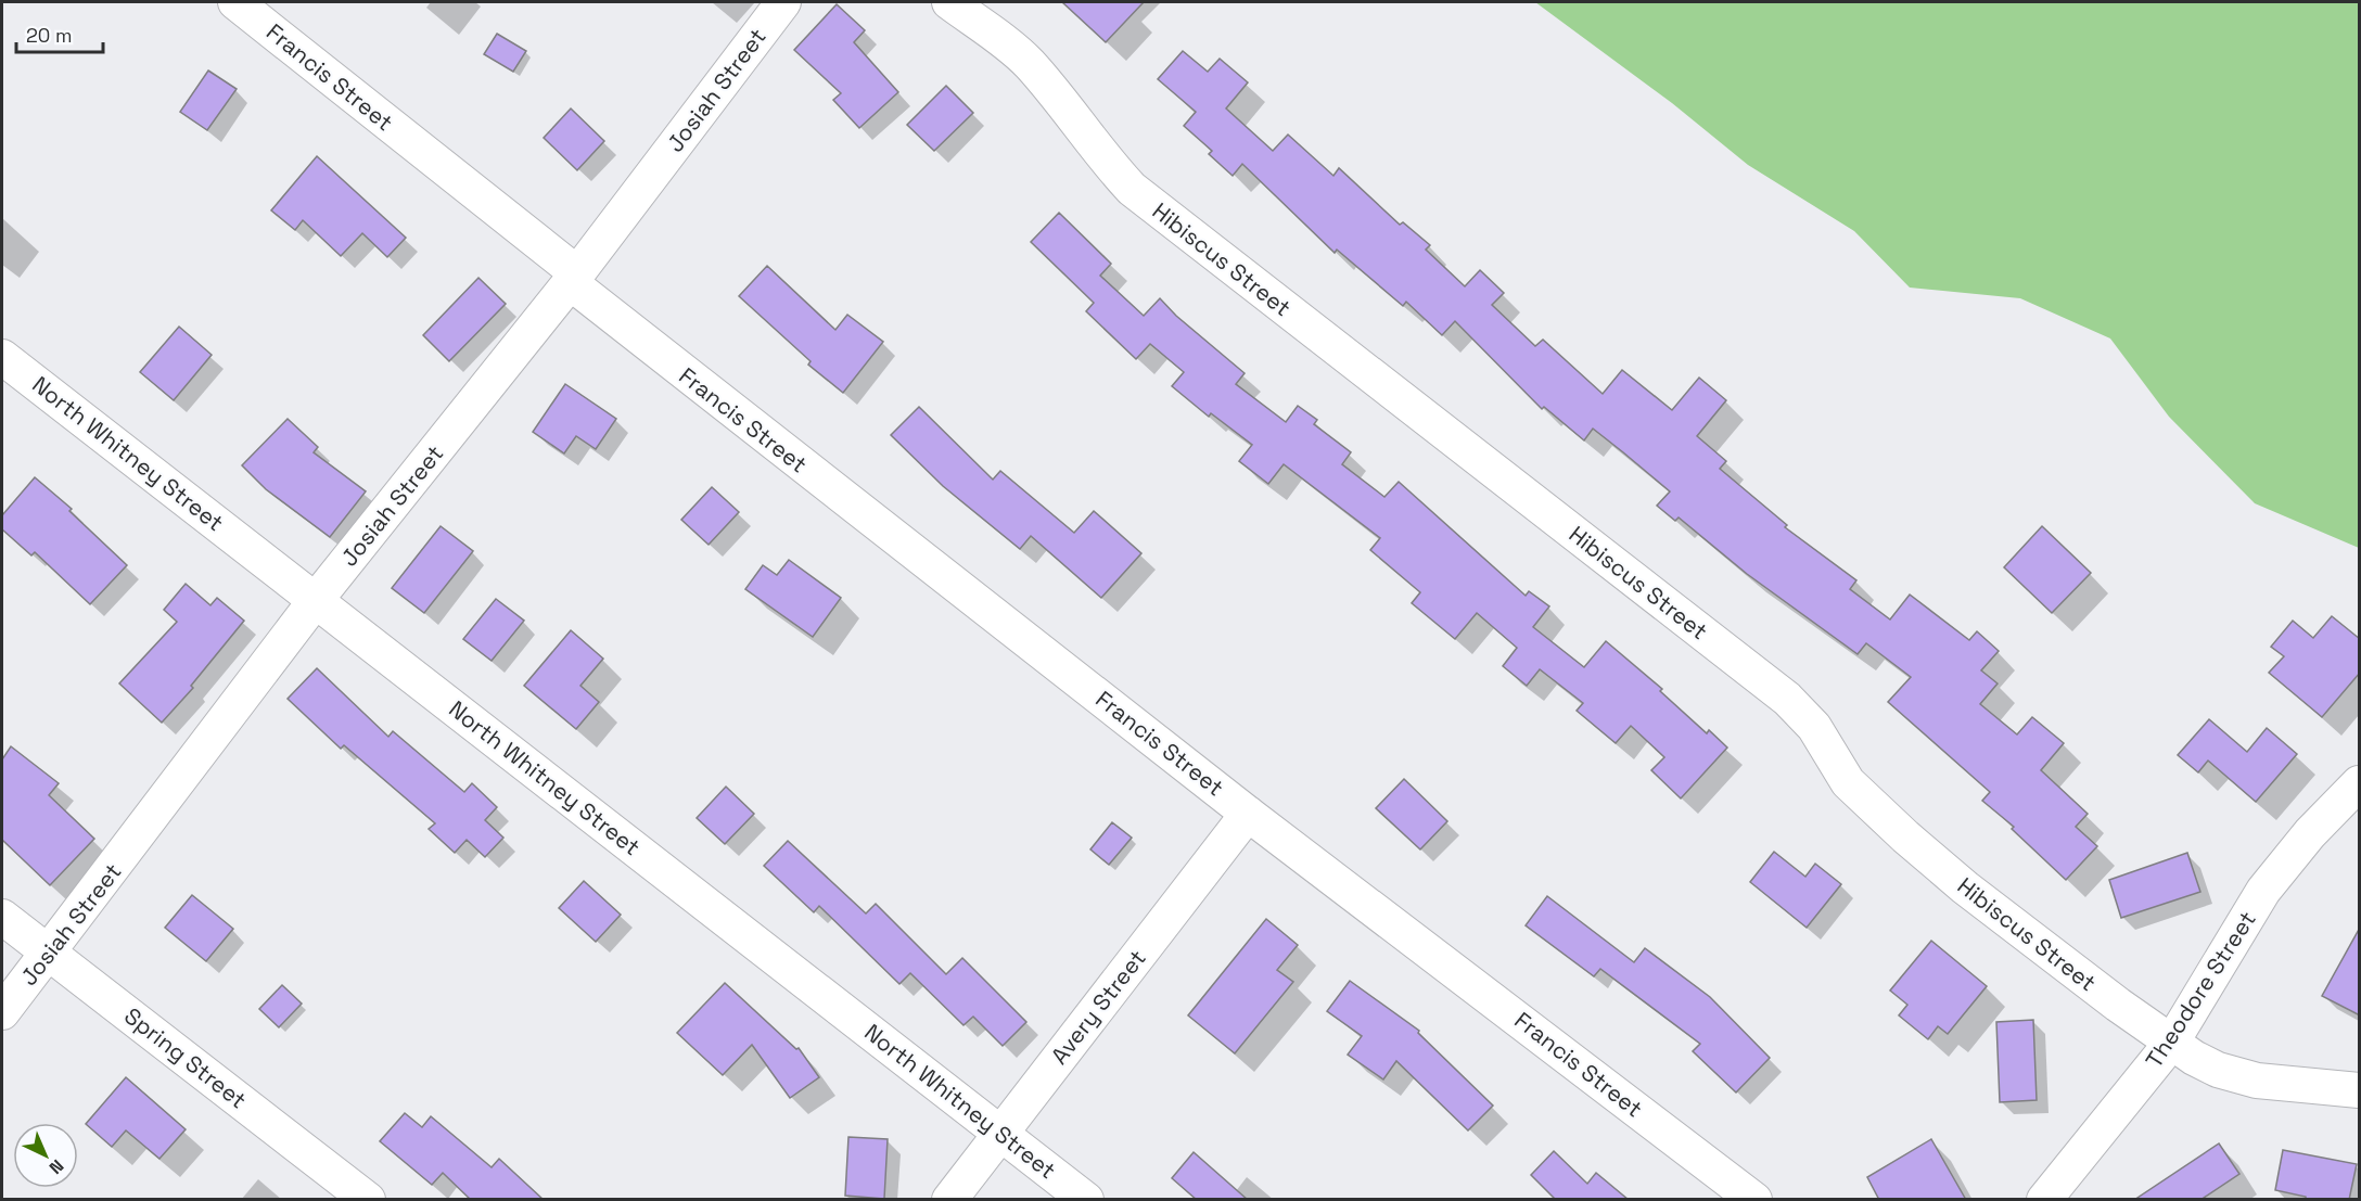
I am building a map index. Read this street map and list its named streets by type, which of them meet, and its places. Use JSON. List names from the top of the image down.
{
  "streets": {
    "street": [
      "Francis Street",
      "Josiah Street",
      "Hibiscus Street",
      "North Whitney Street",
      "Theodore Street",
      "Avery Street",
      "Spring Street"
    ]
  },
  "crossings": [
    ["Francis Street", "Josiah Street"],
    ["Francis Street", "Avery Street"],
    ["Josiah Street", "North Whitney Street"],
    ["Josiah Street", "Spring Street"],
    ["Hibiscus Street", "Theodore Street"],
    ["North Whitney Street", "Avery Street"]
  ],
  "scale_bar": "20 m",
  "north": "bottom right"
}
